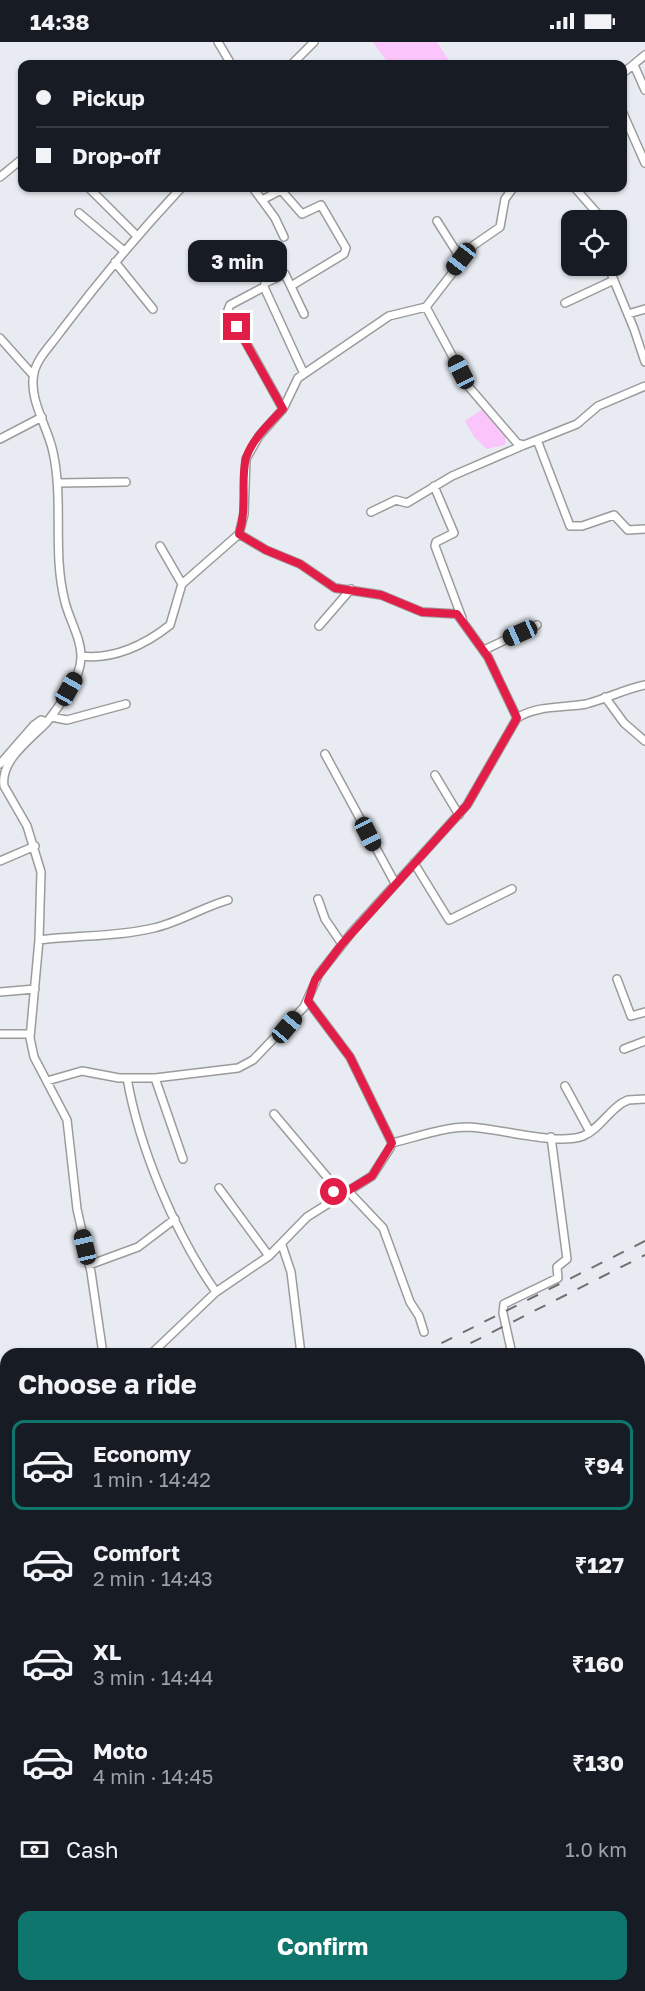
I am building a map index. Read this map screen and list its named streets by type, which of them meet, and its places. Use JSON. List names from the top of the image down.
{
  "page": {
    "status": "14:38",
    "banner": ["Pickup", "Drop-off"],
    "bubble": "3 min",
    "heading": "Choose a ride",
    "list": [
      {
        "name": "Economy",
        "note": "1 min · 14:42",
        "value": "₹94"
      },
      {
        "name": "Comfort",
        "note": "2 min · 14:43",
        "value": "₹127"
      },
      {
        "name": "XL",
        "note": "3 min · 14:44",
        "value": "₹160"
      },
      {
        "name": "Moto",
        "note": "4 min · 14:45",
        "value": "₹130"
      }
    ],
    "pay": ["Cash", "1.0 km"],
    "buttons": "Confirm"
  }
}
